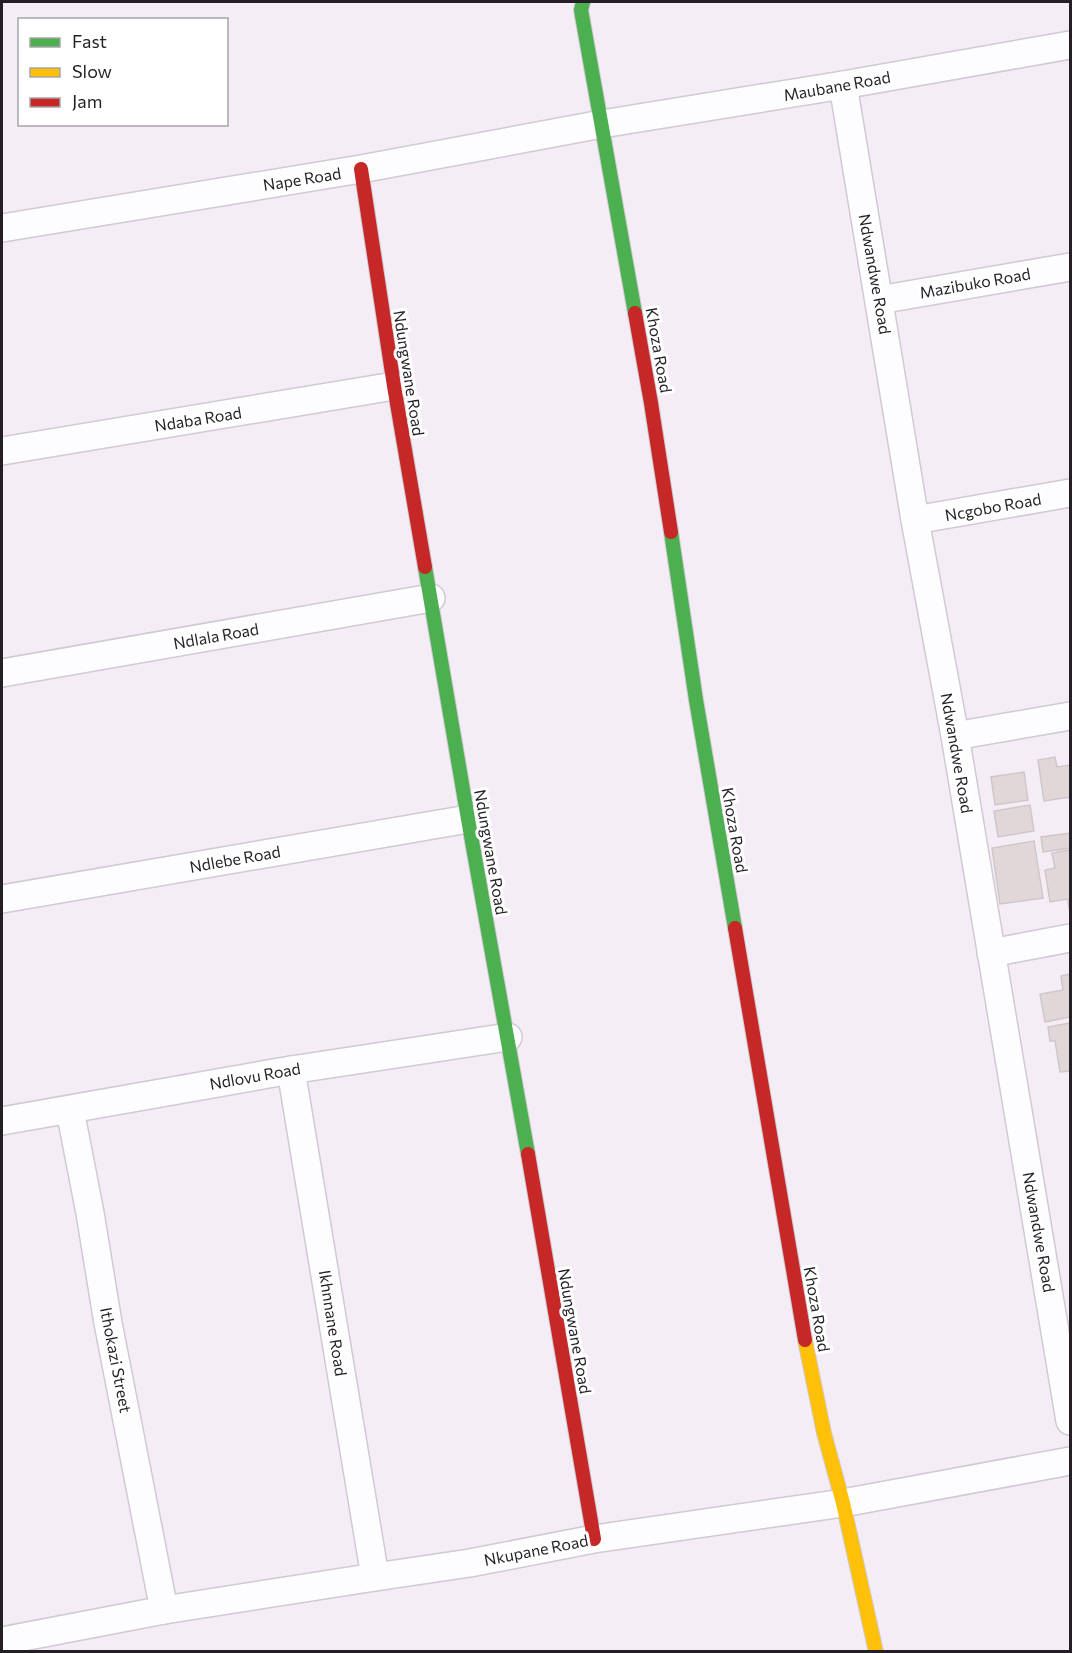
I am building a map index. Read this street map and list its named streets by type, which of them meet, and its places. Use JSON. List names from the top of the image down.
{
  "streets": {
    "street": [
      "Maubane Road",
      "Nape Road",
      "Ndwandwe Road",
      "Mazibuko Road",
      "Khoza Road",
      "Ndungwane Road",
      "Ndaba Road",
      "Ncgobo Road",
      "Ndlala Road",
      "Ndlebe Road",
      "Ndlovu Road",
      "Ikhnnane Road",
      "Ithokazi Street",
      "Nkupane Road"
    ]
  },
  "crossings": [
    ["Maubane Road", "Nape Road"],
    ["Maubane Road", "Ndwandwe Road"],
    ["Maubane Road", "Khoza Road"],
    ["Nape Road", "Khoza Road"],
    ["Nape Road", "Ndungwane Road"],
    ["Ndwandwe Road", "Mazibuko Road"],
    ["Ndwandwe Road", "Ncgobo Road"],
    ["Khoza Road", "Nkupane Road"],
    ["Ndungwane Road", "Ndaba Road"],
    ["Ndungwane Road", "Ndlala Road"],
    ["Ndungwane Road", "Ndlebe Road"],
    ["Ndungwane Road", "Ndlovu Road"],
    ["Ndungwane Road", "Nkupane Road"],
    ["Ndlovu Road", "Ikhnnane Road"],
    ["Ndlovu Road", "Ithokazi Street"],
    ["Ikhnnane Road", "Nkupane Road"],
    ["Ithokazi Street", "Nkupane Road"]
  ],
  "legend": ["Fast", "Slow", "Jam"]
}
